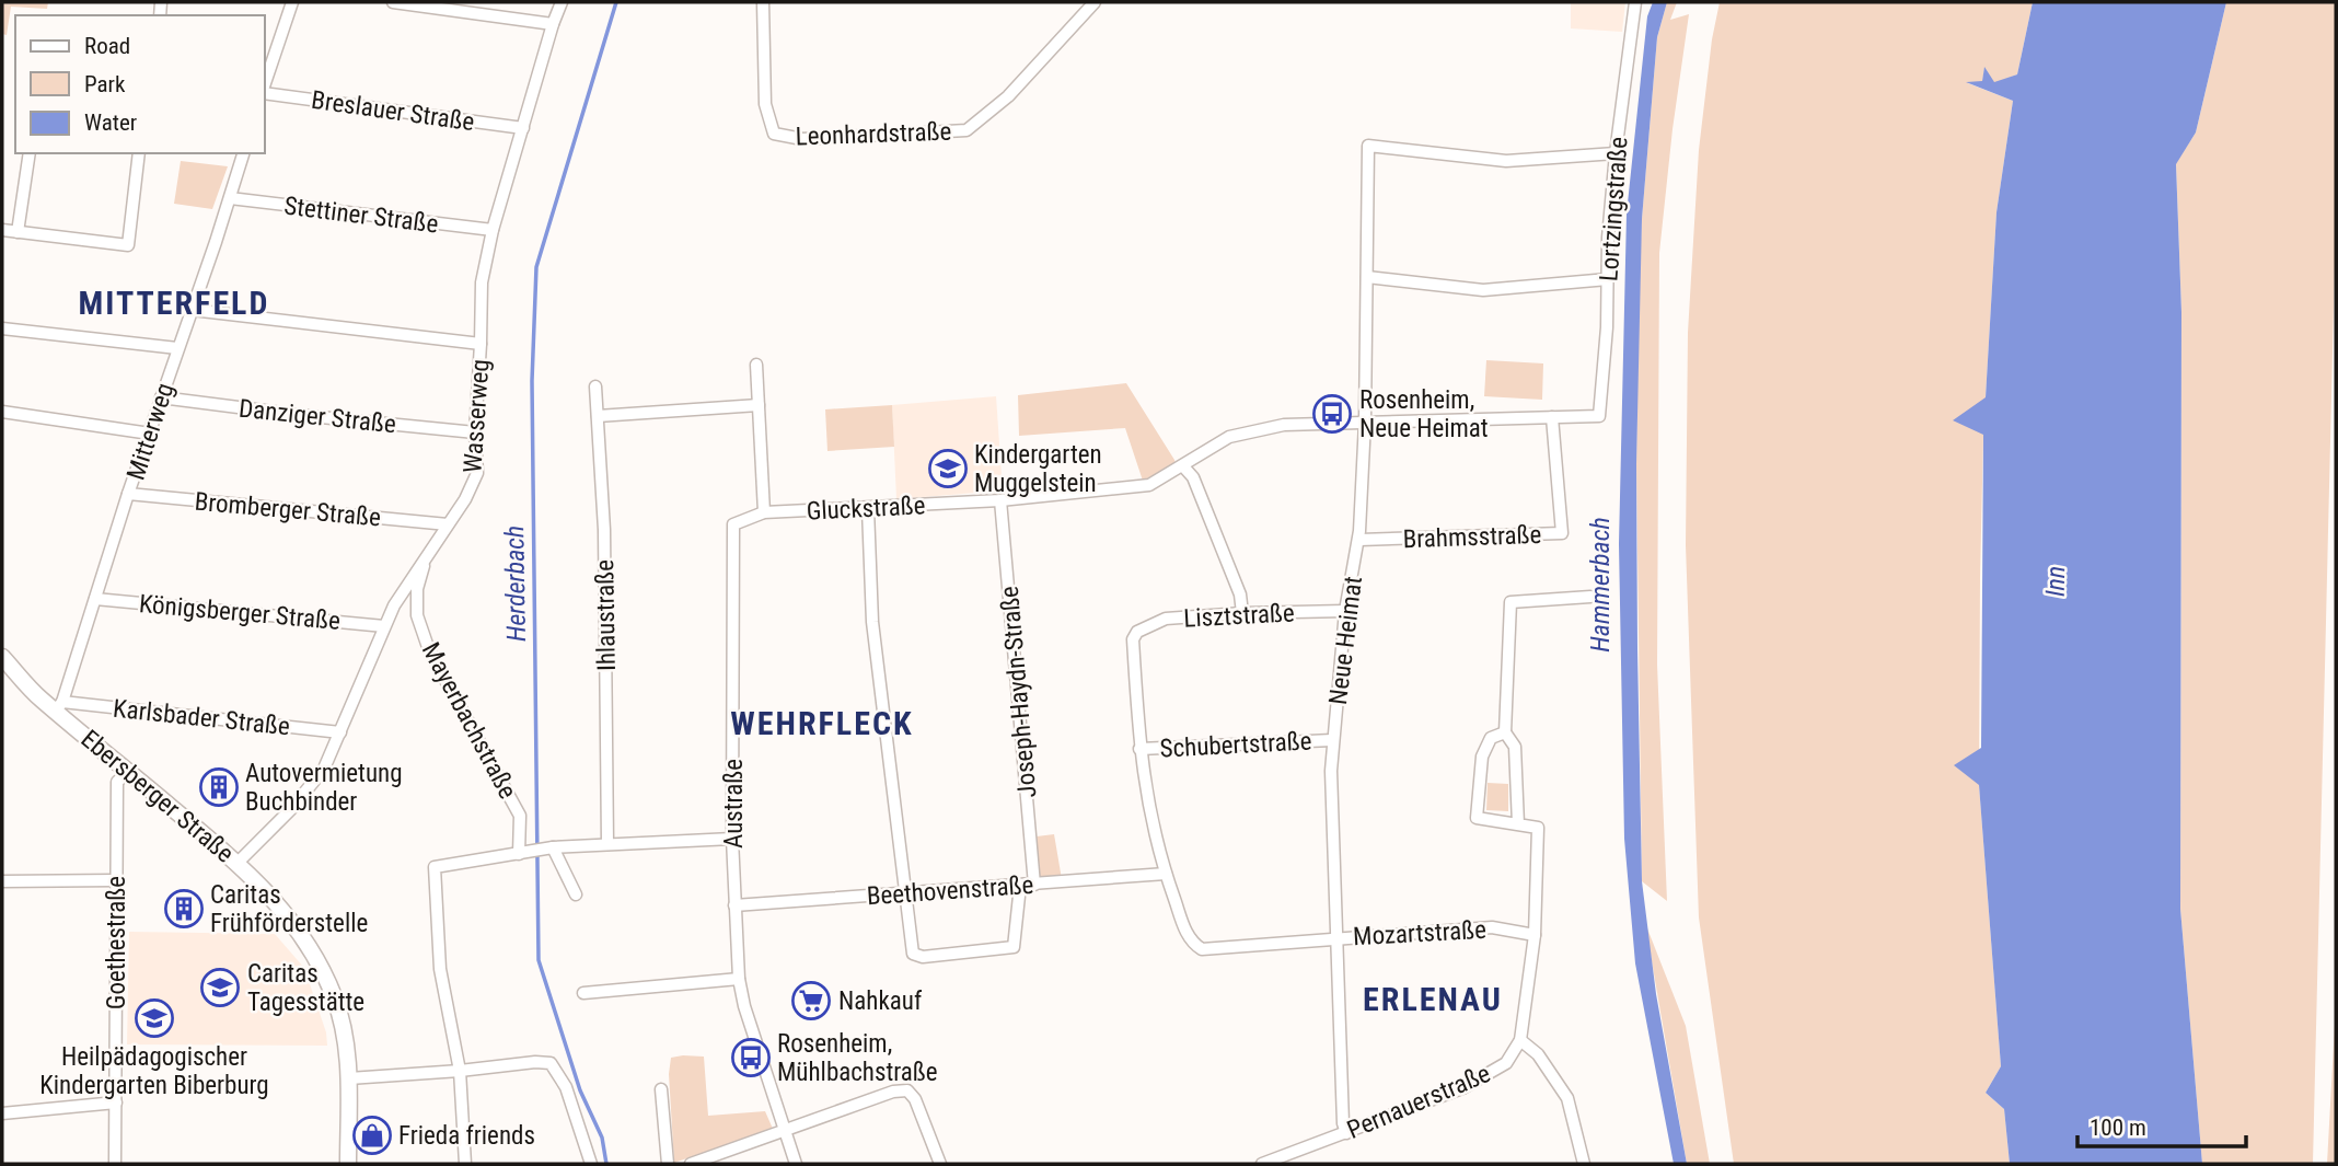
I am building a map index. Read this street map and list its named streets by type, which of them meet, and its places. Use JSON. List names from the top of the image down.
{
  "streets": {
    "street": [
      "Breslauer Straße",
      "Leonhardstraße",
      "Lortzingstraße",
      "Stettiner Straße",
      "Danziger Straße",
      "Wasserweg",
      "Mitterweg",
      "Gluckstraße",
      "Bromberger Straße",
      "Brahmsstraße",
      "Königsberger Straße",
      "Ihlaustraße",
      "Lisztstraße",
      "Neue Heimat",
      "Joseph-Haydn-Straße",
      "Karlsbader Straße",
      "Mayerbachstraße",
      "Schubertstraße",
      "Ebersberger Straße",
      "Austraße",
      "Beethovenstraße",
      "Mozartstraße",
      "Goethestraße",
      "Pernauerstraße"
    ]
  },
  "crossings": [
    ["Breslauer Straße", "Wasserweg"],
    ["Lortzingstraße", "Gluckstraße"],
    ["Lortzingstraße", "Neue Heimat"],
    ["Stettiner Straße", "Wasserweg"],
    ["Stettiner Straße", "Mitterweg"],
    ["Danziger Straße", "Wasserweg"],
    ["Danziger Straße", "Mitterweg"],
    ["Wasserweg", "Bromberger Straße"],
    ["Wasserweg", "Königsberger Straße"],
    ["Wasserweg", "Karlsbader Straße"],
    ["Wasserweg", "Mayerbachstraße"],
    ["Wasserweg", "Ebersberger Straße"],
    ["Mitterweg", "Bromberger Straße"],
    ["Mitterweg", "Königsberger Straße"],
    ["Mitterweg", "Karlsbader Straße"],
    ["Mitterweg", "Ebersberger Straße"],
    ["Gluckstraße", "Brahmsstraße"],
    ["Gluckstraße", "Neue Heimat"],
    ["Gluckstraße", "Joseph-Haydn-Straße"],
    ["Gluckstraße", "Austraße"],
    ["Brahmsstraße", "Neue Heimat"],
    ["Lisztstraße", "Neue Heimat"],
    ["Lisztstraße", "Mozartstraße"],
    ["Neue Heimat", "Schubertstraße"],
    ["Neue Heimat", "Mozartstraße"],
    ["Neue Heimat", "Pernauerstraße"],
    ["Joseph-Haydn-Straße", "Beethovenstraße"],
    ["Karlsbader Straße", "Ebersberger Straße"],
    ["Schubertstraße", "Mozartstraße"],
    ["Ebersberger Straße", "Goethestraße"],
    ["Austraße", "Beethovenstraße"],
    ["Beethovenstraße", "Mozartstraße"]
  ],
  "districts": ["MITTERFELD", "WEHRFLECK", "ERLENAU"],
  "water": ["Inn", "Herderbach", "Hammerbach"],
  "places": {
    "bus stop": ["Rosenheim, Neue Heimat", "Rosenheim, Mühlbachstraße"],
    "school or university": ["Kindergarten Muggelstein", "Caritas Tagesstätte", "Heilpädagogischer Kindergarten Biberburg"],
    "building": ["Autovermietung Buchbinder", "Caritas Frühförderstelle"],
    "supermarket": ["Nahkauf"],
    "shop": ["Frieda friends"]
  },
  "legend": ["Road", "Park", "Water"],
  "scale_bar": "100 m"
}
